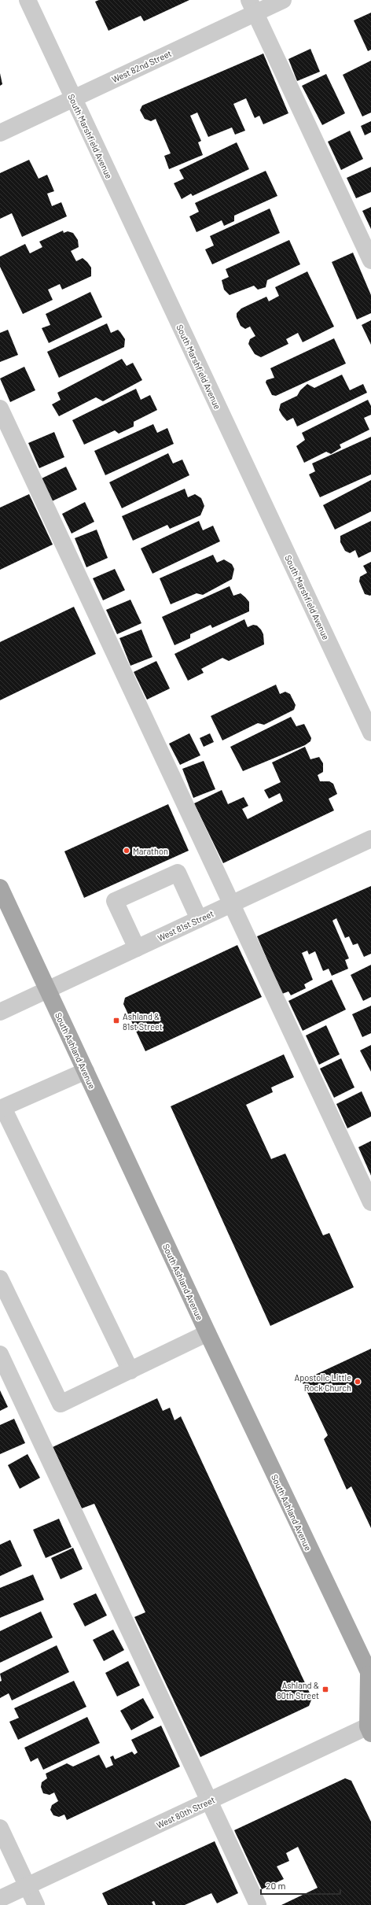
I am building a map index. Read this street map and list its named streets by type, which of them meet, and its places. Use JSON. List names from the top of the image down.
{
  "streets": {
    "main road": ["South Ashland Avenue"],
    "street": [
      "West 82nd Street",
      "South Marshfield Avenue",
      "West 81st Street",
      "West 80th Street"
    ]
  },
  "crossings": [
    ["West 82nd Street", "South Marshfield Avenue"],
    ["West 81st Street", "South Ashland Avenue"],
    ["South Ashland Avenue", "West 80th Street"]
  ],
  "places": {
    "other": ["Marathon", "Apostolic Little Rock Church"],
    "transit": ["Ashland & 81st Street", "Ashland & 80th Street"]
  },
  "scale_bar": "20 m"
}
